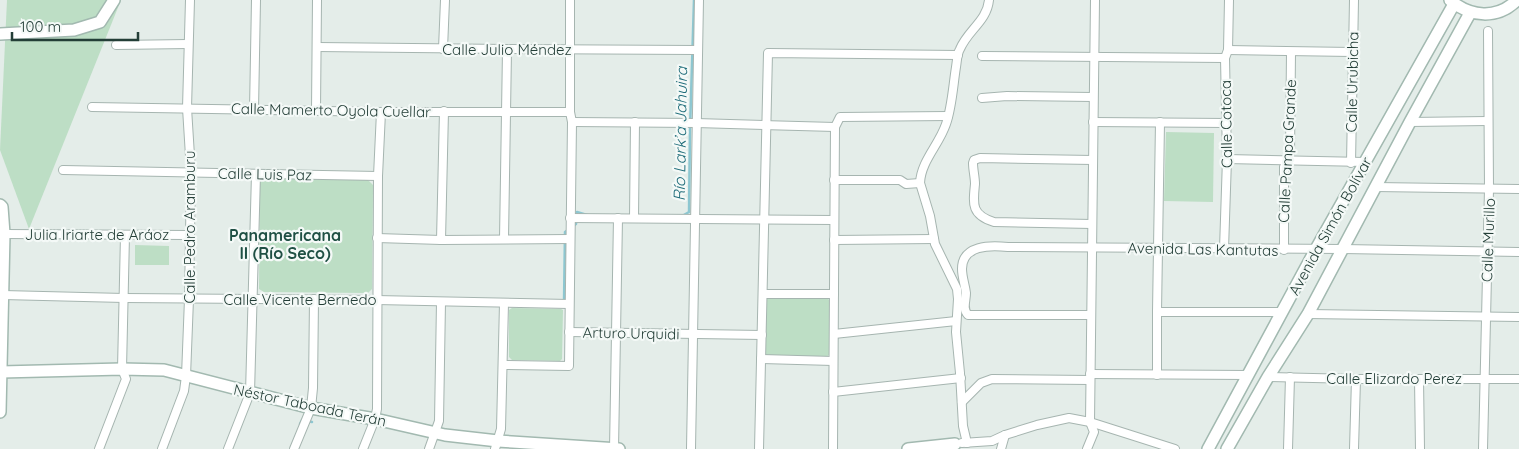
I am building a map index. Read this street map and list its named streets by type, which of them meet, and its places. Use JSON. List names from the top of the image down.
{
  "streets": {
    "street": [
      "Calle Julio Méndez",
      "Calle Urubicha",
      "Calle Mamerto Oyola Cuellar",
      "Calle Cotoca",
      "Calle Pampa Grande",
      "Calle Luis Paz",
      "Avenida Simón Bolívar",
      "Calle Pedro Aramburu",
      "Julia Iriarte de Aráoz",
      "Calle Murillo",
      "Avenida Las Kantutas",
      "Calle Vicente Bernedo",
      "Arturo Urquidi",
      "Calle Elizardo Perez",
      "Néstor Taboada Terán"
    ]
  },
  "crossings": [
    ["Calle Mamerto Oyola Cuellar", "Calle Pedro Aramburu"],
    ["Calle Cotoca", "Avenida Las Kantutas"],
    ["Calle Pampa Grande", "Avenida Las Kantutas"],
    ["Calle Luis Paz", "Calle Pedro Aramburu"],
    ["Avenida Simón Bolívar", "Avenida Las Kantutas"],
    ["Avenida Simón Bolívar", "Calle Elizardo Perez"],
    ["Calle Pedro Aramburu", "Julia Iriarte de Aráoz"],
    ["Calle Pedro Aramburu", "Calle Vicente Bernedo"],
    ["Calle Pedro Aramburu", "Néstor Taboada Terán"],
    ["Calle Murillo", "Avenida Las Kantutas"],
    ["Calle Murillo", "Calle Elizardo Perez"]
  ],
  "districts": ["Panamericana II (Río Seco)"],
  "water": ["Río Lark’a Jahuira"],
  "scale_bar": "100 m"
}
